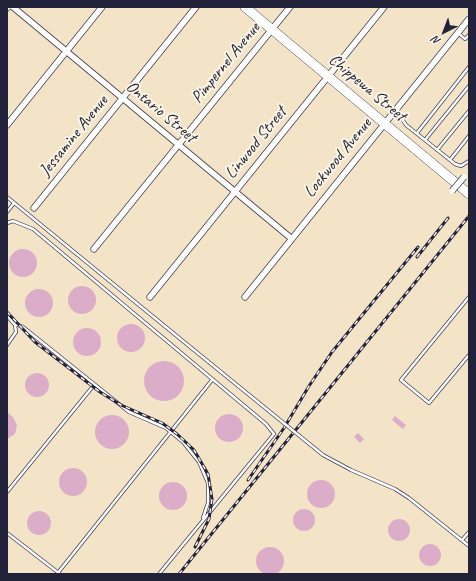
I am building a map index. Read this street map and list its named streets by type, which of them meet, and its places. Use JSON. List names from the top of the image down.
{
  "streets": {
    "main road": ["Chippewa Street"],
    "street": [
      "Pimpernel Avenue",
      "Ontario Street",
      "Jessamine Avenue",
      "Linwood Street",
      "Lockwood Avenue"
    ]
  },
  "crossings": [
    ["Pimpernel Avenue", "Chippewa Street"],
    ["Pimpernel Avenue", "Ontario Street"],
    ["Chippewa Street", "Linwood Street"],
    ["Chippewa Street", "Lockwood Avenue"],
    ["Ontario Street", "Jessamine Avenue"],
    ["Ontario Street", "Linwood Street"],
    ["Ontario Street", "Lockwood Avenue"]
  ],
  "north": "bottom left"
}
